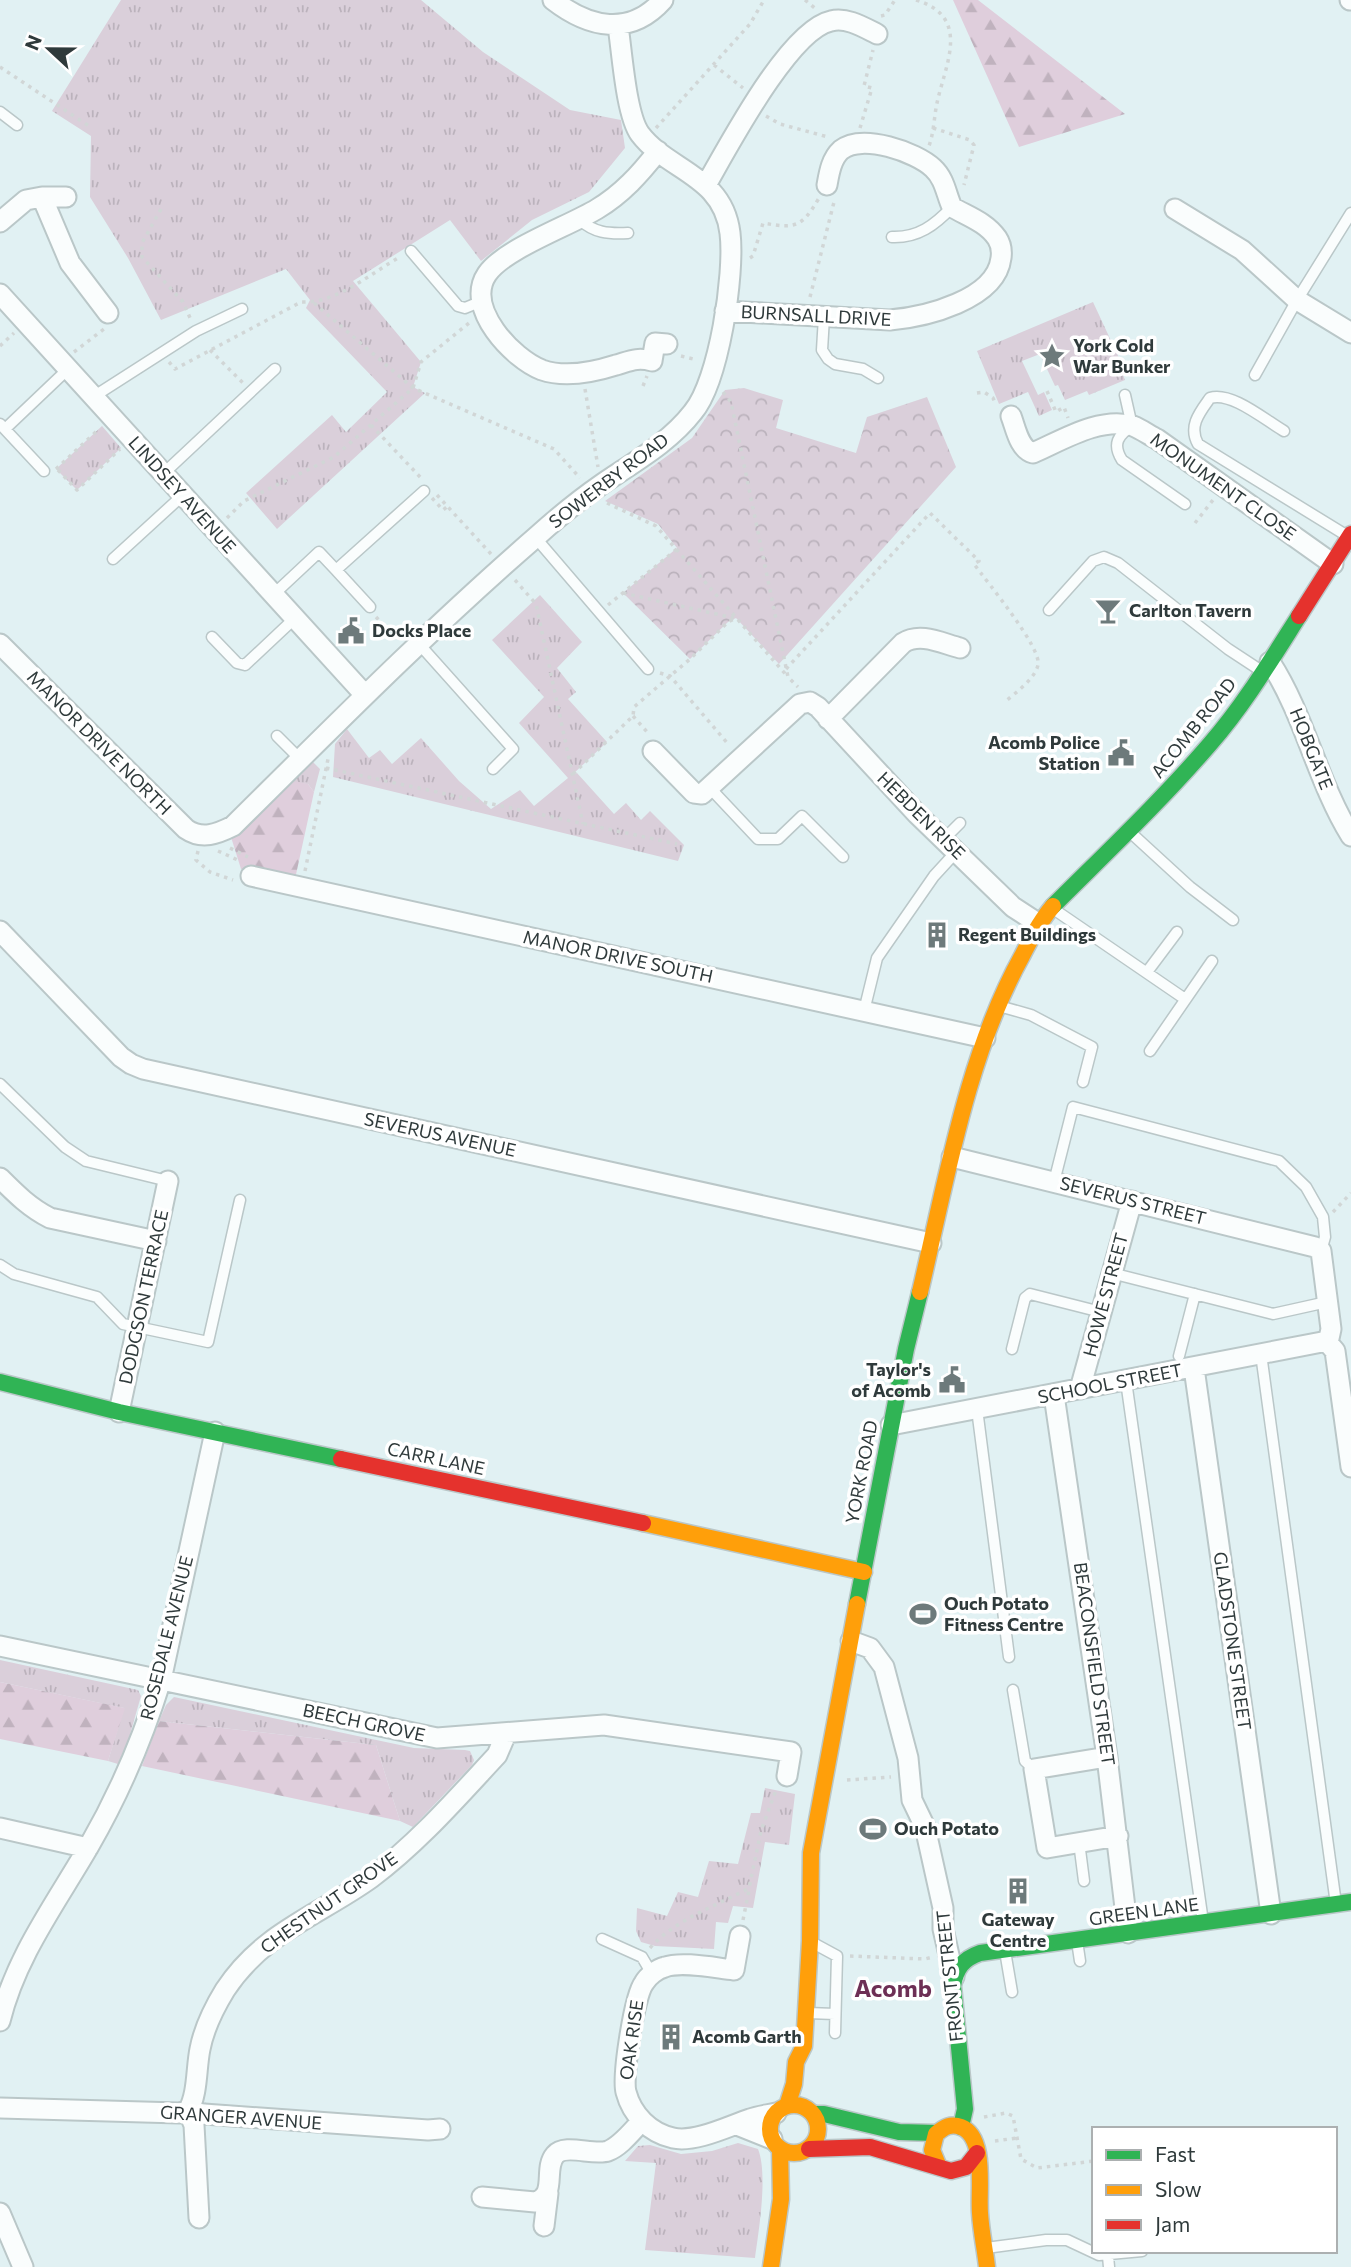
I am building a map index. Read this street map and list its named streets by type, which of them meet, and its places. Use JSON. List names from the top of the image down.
{
  "streets": {
    "main road": [
      "ACOMB ROAD",
      "CARR LANE",
      "YORK ROAD",
      "GREEN LANE",
      "FRONT STREET"
    ],
    "street": [
      "BURNSALL DRIVE",
      "SOWERBY ROAD",
      "MONUMENT CLOSE",
      "LINDSEY AVENUE",
      "MANOR DRIVE NORTH",
      "HOBGATE",
      "HEBDEN RISE",
      "MANOR DRIVE SOUTH",
      "SEVERUS AVENUE",
      "SEVERUS STREET",
      "HOWE STREET",
      "DODGSON TERRACE",
      "SCHOOL STREET",
      "ROSEDALE AVENUE",
      "GLADSTONE STREET",
      "BEACONSFIELD STREET",
      "BEECH GROVE",
      "CHESTNUT GROVE",
      "OAK RISE",
      "GRANGER AVENUE"
    ]
  },
  "crossings": [
    ["BURNSALL DRIVE", "SOWERBY ROAD"],
    ["SOWERBY ROAD", "LINDSEY AVENUE"],
    ["SOWERBY ROAD", "MANOR DRIVE NORTH"],
    ["MONUMENT CLOSE", "ACOMB ROAD"],
    ["ACOMB ROAD", "HOBGATE"],
    ["ACOMB ROAD", "HEBDEN RISE"],
    ["ACOMB ROAD", "YORK ROAD"],
    ["HEBDEN RISE", "YORK ROAD"],
    ["MANOR DRIVE SOUTH", "YORK ROAD"],
    ["SEVERUS AVENUE", "YORK ROAD"],
    ["SEVERUS STREET", "HOWE STREET"],
    ["SEVERUS STREET", "YORK ROAD"],
    ["HOWE STREET", "SCHOOL STREET"],
    ["DODGSON TERRACE", "CARR LANE"],
    ["SCHOOL STREET", "YORK ROAD"],
    ["SCHOOL STREET", "GLADSTONE STREET"],
    ["SCHOOL STREET", "BEACONSFIELD STREET"],
    ["CARR LANE", "YORK ROAD"],
    ["CARR LANE", "ROSEDALE AVENUE"],
    ["YORK ROAD", "FRONT STREET"],
    ["ROSEDALE AVENUE", "BEECH GROVE"],
    ["GLADSTONE STREET", "GREEN LANE"],
    ["BEACONSFIELD STREET", "GREEN LANE"],
    ["BEECH GROVE", "CHESTNUT GROVE"],
    ["CHESTNUT GROVE", "GRANGER AVENUE"],
    ["GREEN LANE", "FRONT STREET"]
  ],
  "districts": ["Acomb"],
  "places": {
    "place": ["York Cold War Bunker"],
    "bar": ["Carlton Tavern"],
    "public building": ["Docks Place", "Acomb Police Station", "Taylor's of Acomb"],
    "building": ["Regent Buildings", "Gateway Centre", "Acomb Garth"],
    "sports": ["Ouch Potato Fitness Centre", "Ouch Potato"]
  },
  "legend": ["Fast", "Slow", "Jam"],
  "north": "left"
}
